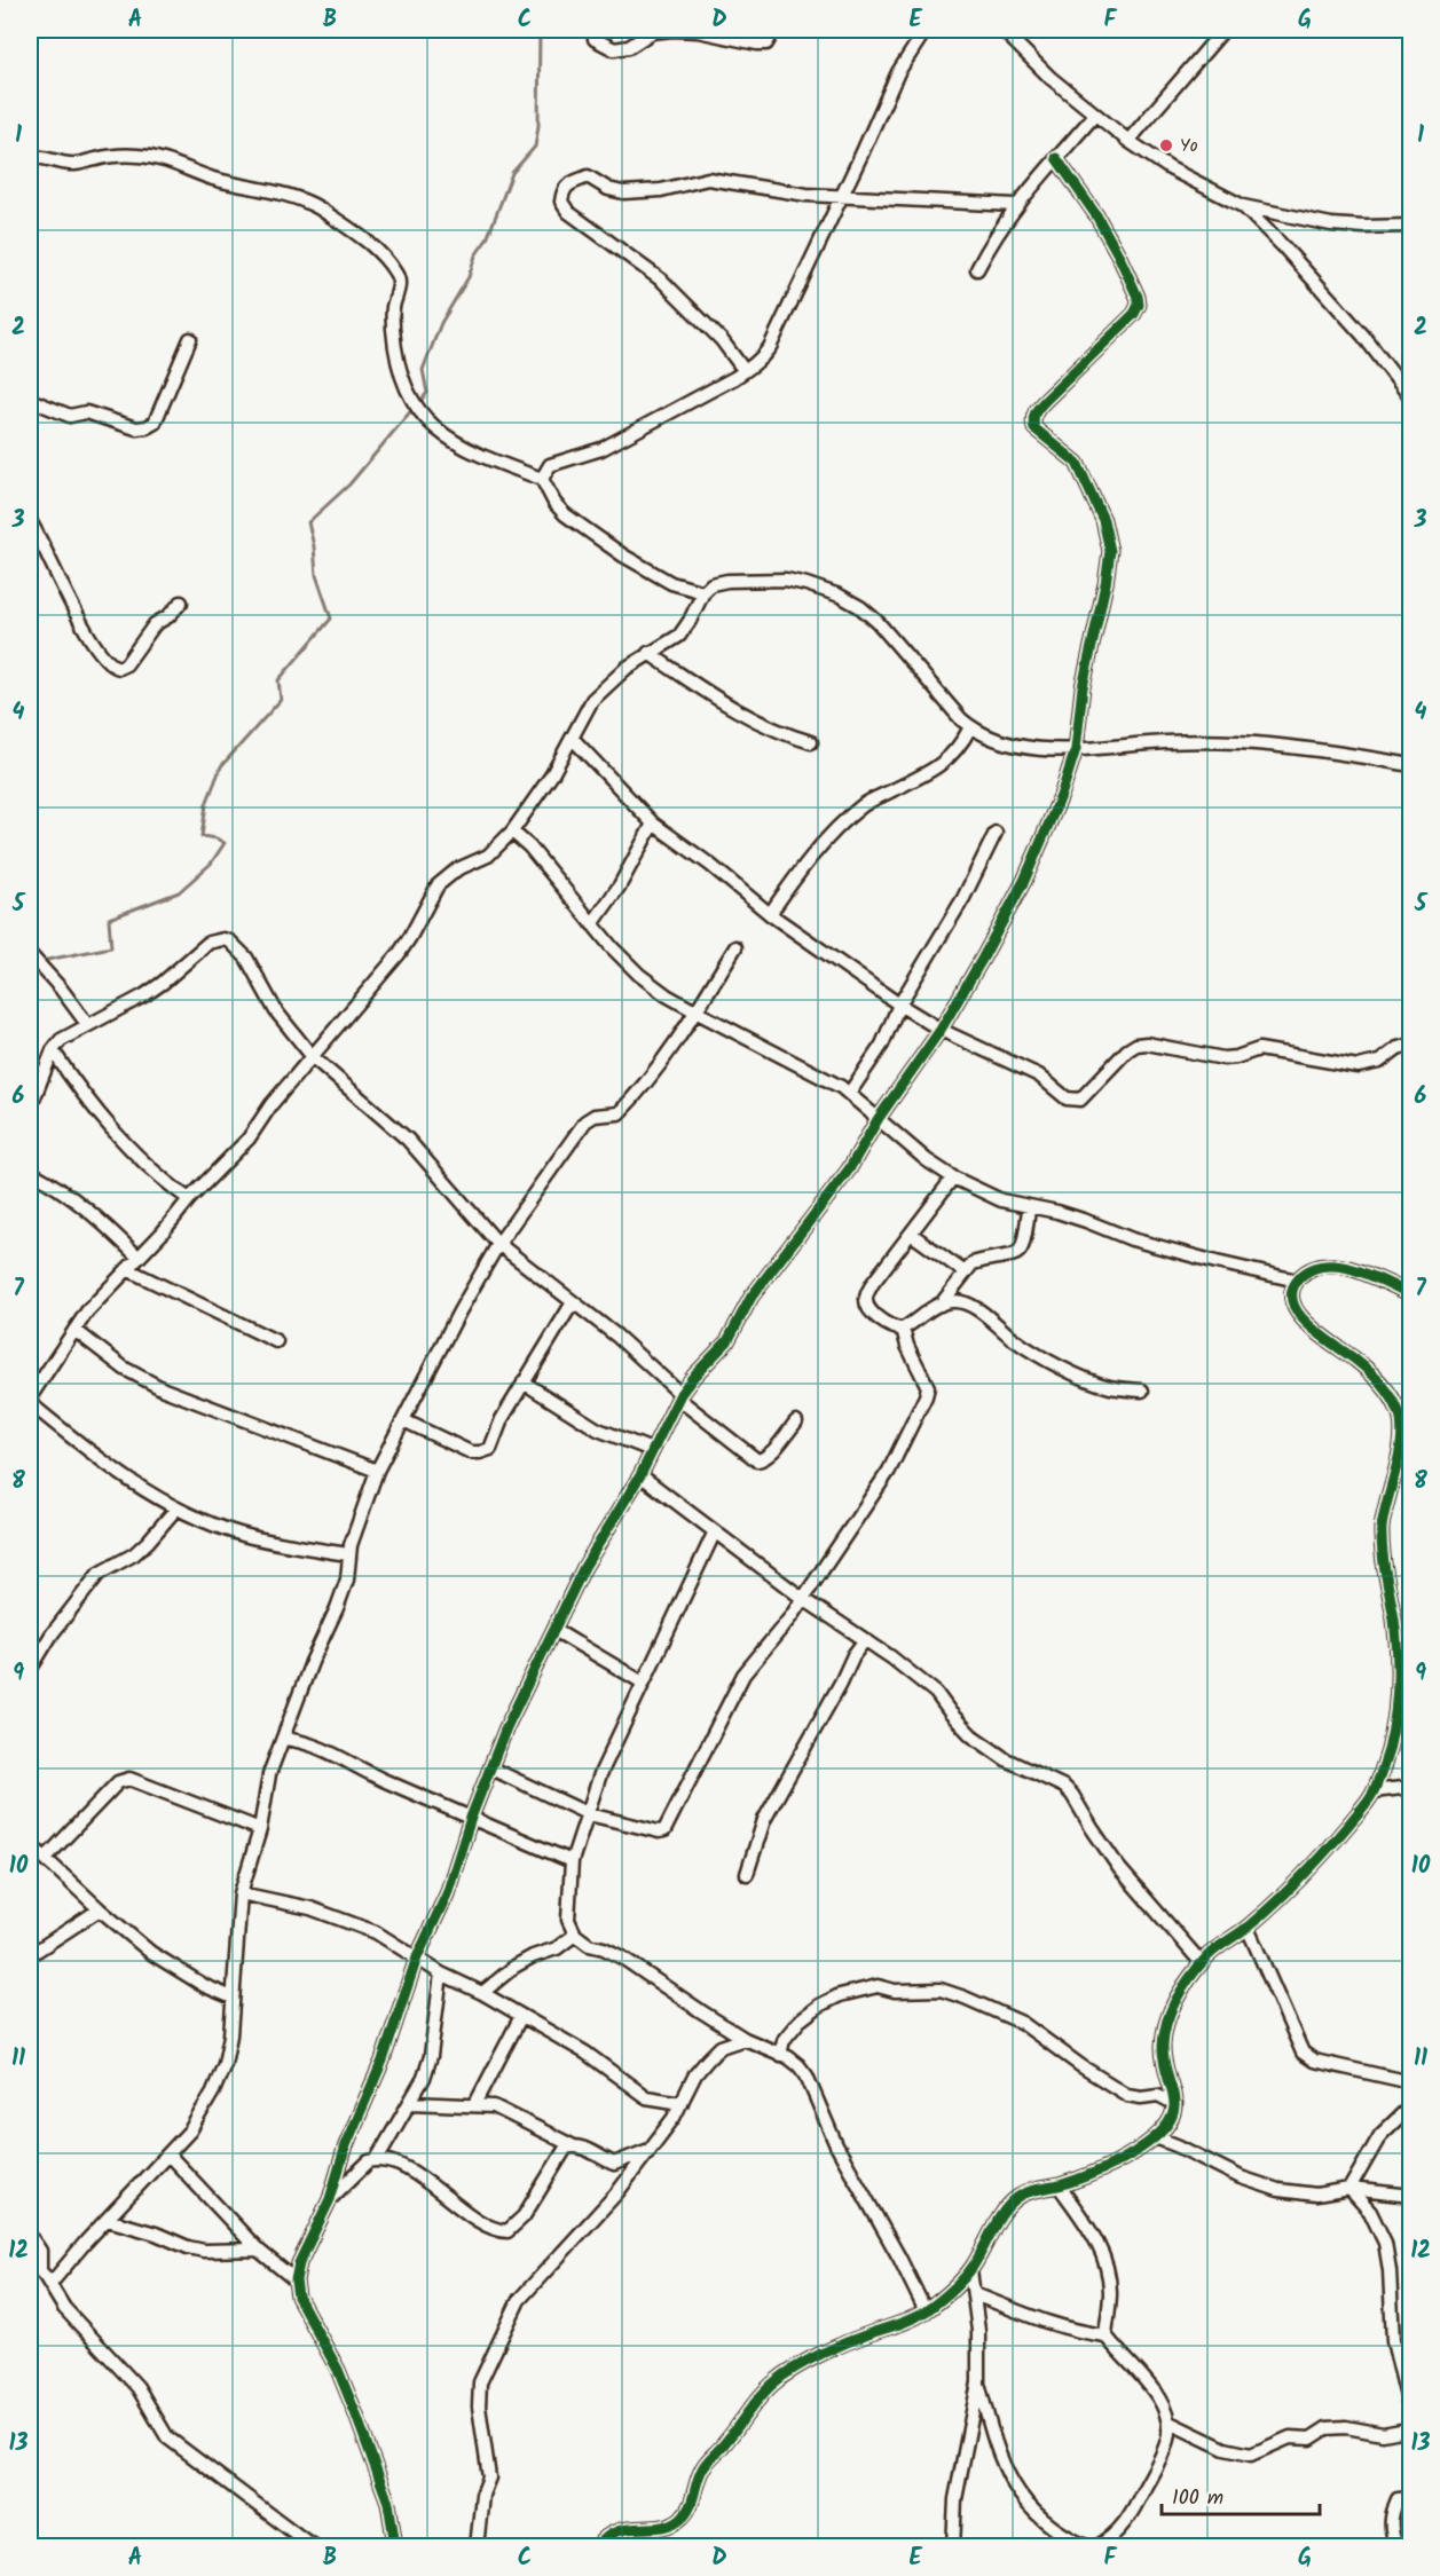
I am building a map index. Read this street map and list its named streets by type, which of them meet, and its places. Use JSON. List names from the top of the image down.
{
  "places": ["Yo"],
  "scale_bar": "100 m",
  "grid": {
    "columns": [
      "A",
      "B",
      "C",
      "D",
      "E",
      "F",
      "G"
    ],
    "rows": [
      "1",
      "2",
      "3",
      "4",
      "5",
      "6",
      "7",
      "8",
      "9",
      "10",
      "11",
      "12",
      "13"
    ]
  }
}
